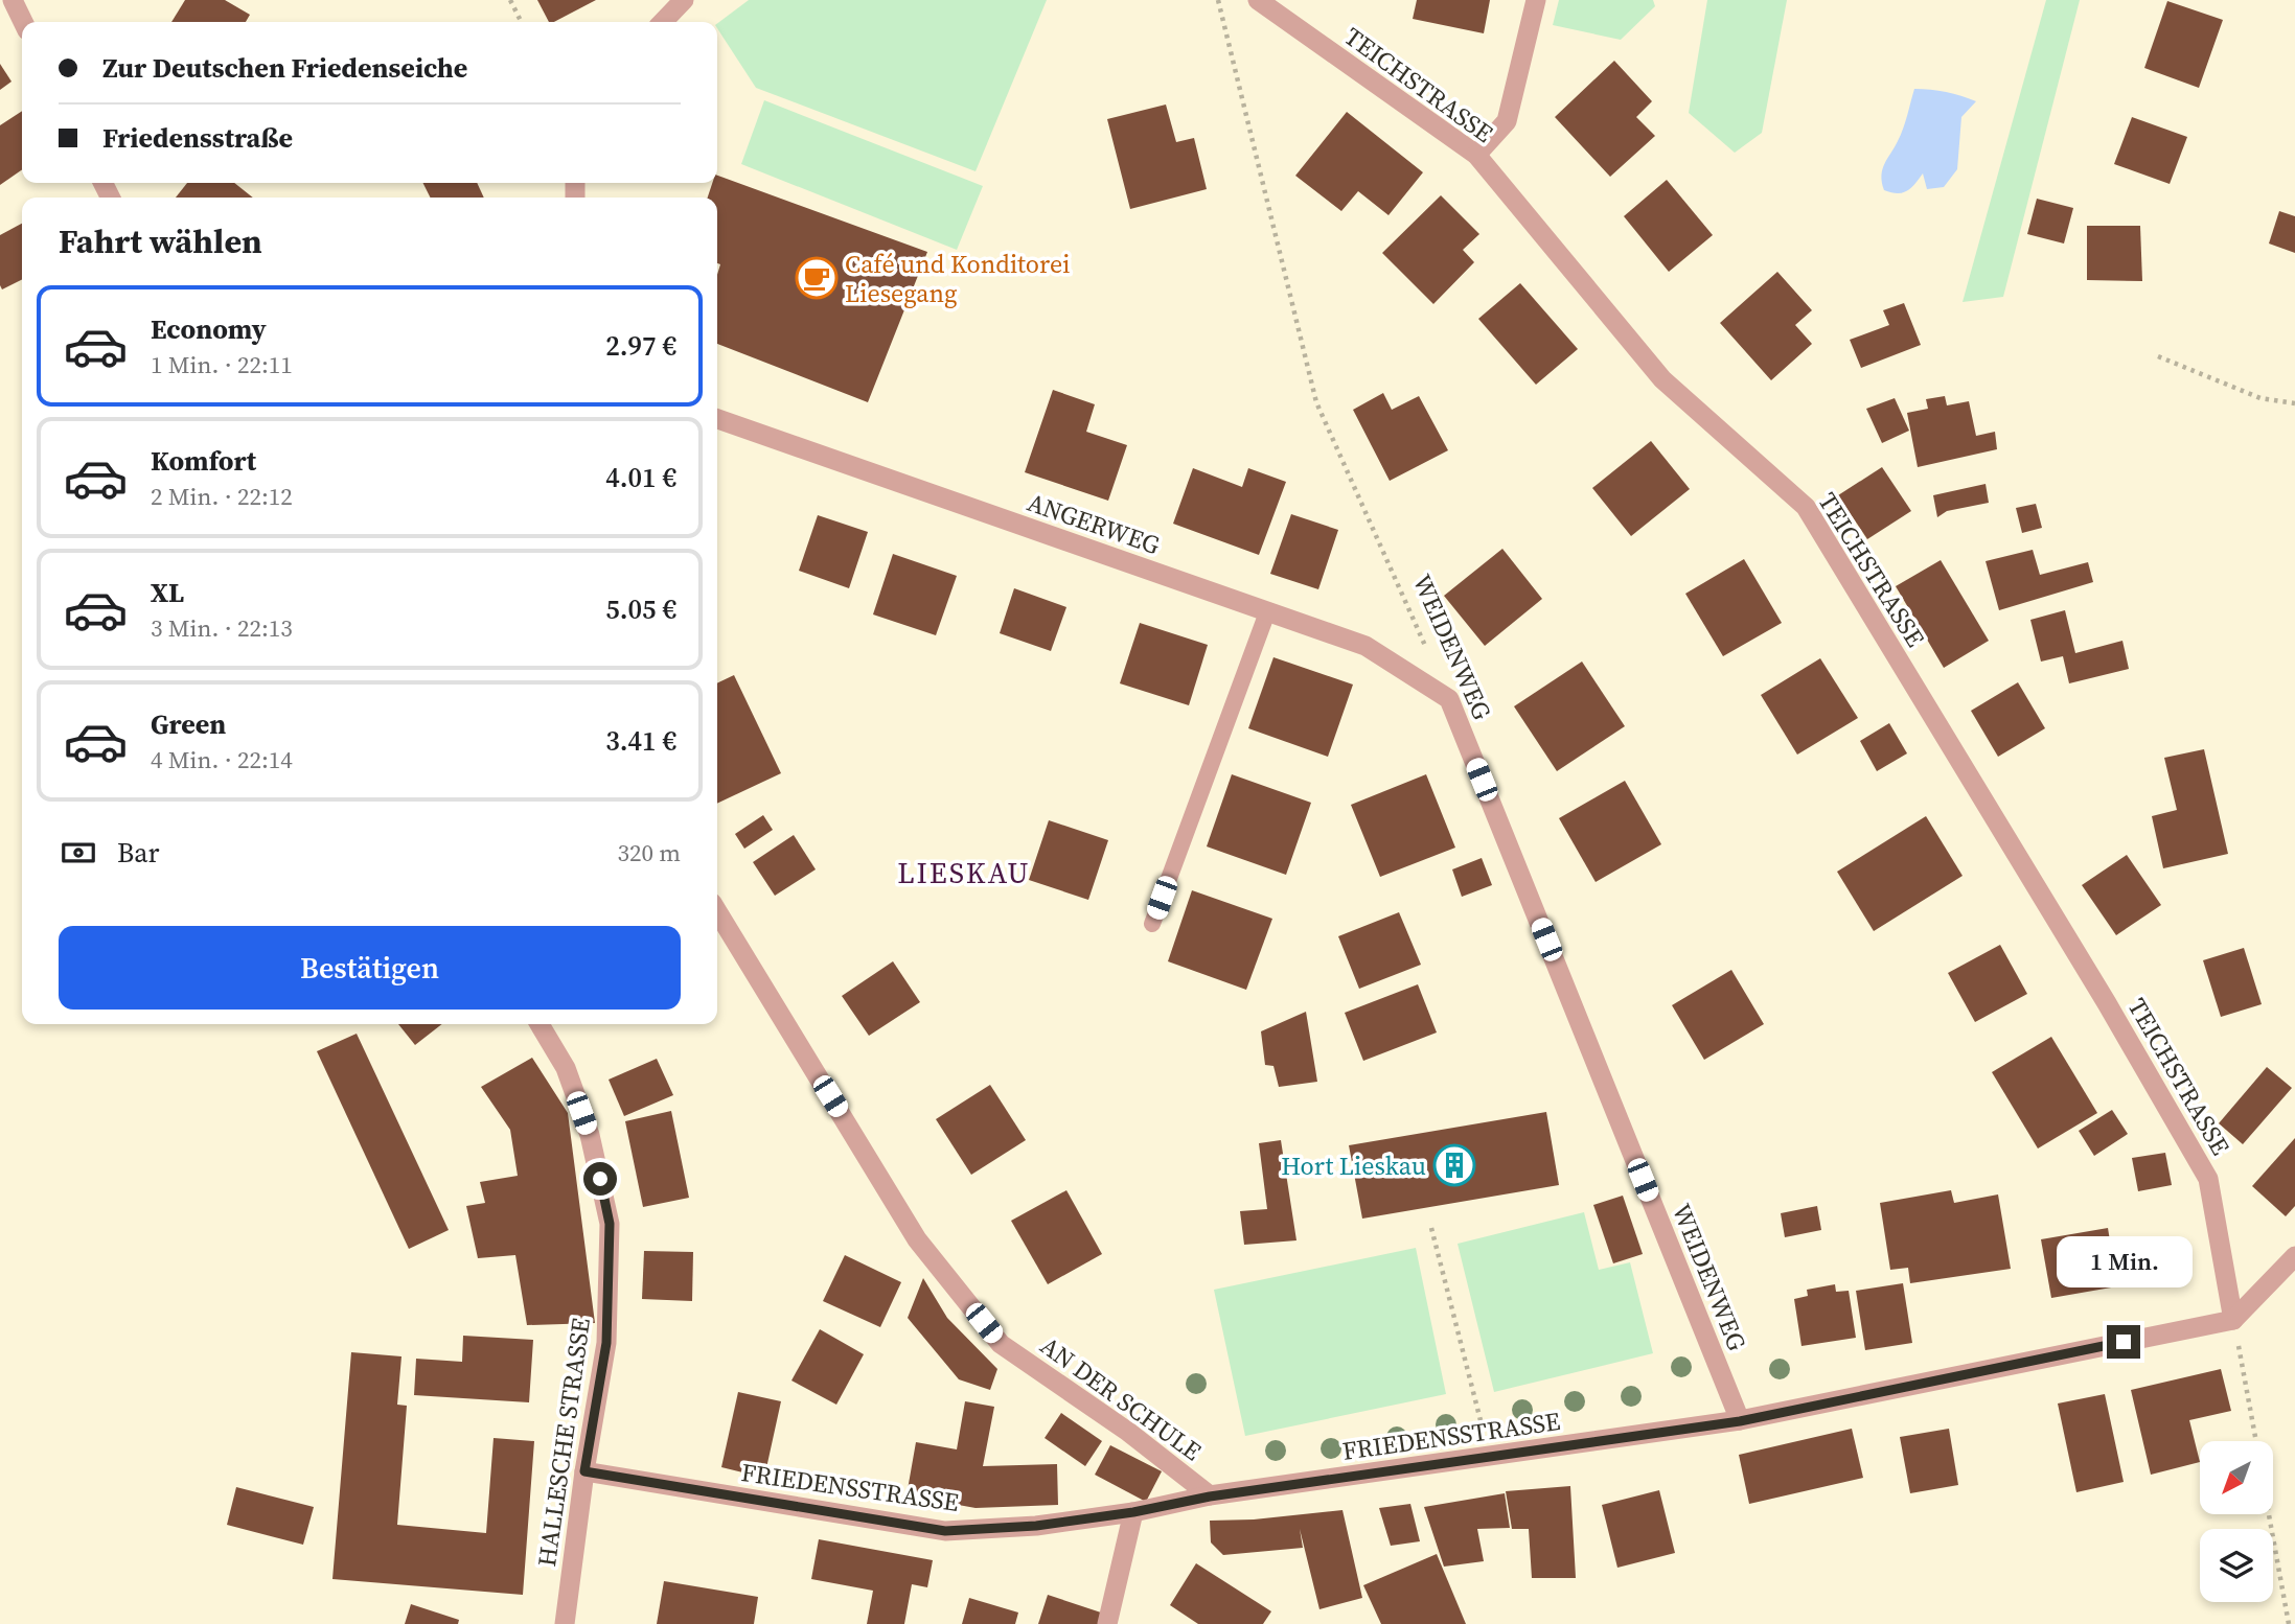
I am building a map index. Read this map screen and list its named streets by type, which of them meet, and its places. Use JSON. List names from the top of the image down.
{
  "streets": {
    "street": [
      "TEICHSTRASSE",
      "ANGERWEG",
      "WEIDENWEG",
      "AN DER SCHULE",
      "FRIEDENSSTRASSE",
      "HALLESCHE STRASSE"
    ]
  },
  "crossings": [
    ["TEICHSTRASSE", "FRIEDENSSTRASSE"],
    ["ANGERWEG", "WEIDENWEG"],
    ["WEIDENWEG", "FRIEDENSSTRASSE"],
    ["AN DER SCHULE", "FRIEDENSSTRASSE"],
    ["FRIEDENSSTRASSE", "HALLESCHE STRASSE"]
  ],
  "districts": ["LIESKAU"],
  "places": {
    "cafe": ["Café und Konditorei Liesegang"],
    "building": ["Hort Lieskau"]
  },
  "north": "bottom left",
  "page": {
    "banner": ["Zur Deutschen Friedenseiche", "Friedensstraße"],
    "heading": "Fahrt wählen",
    "list": [
      {
        "name": "Economy",
        "note": "1 Min. · 22:11",
        "value": "2.97 €"
      },
      {
        "name": "Komfort",
        "note": "2 Min. · 22:12",
        "value": "4.01 €"
      },
      {
        "name": "XL",
        "note": "3 Min. · 22:13",
        "value": "5.05 €"
      },
      {
        "name": "Green",
        "note": "4 Min. · 22:14",
        "value": "3.41 €"
      }
    ],
    "pay": ["Bar", "320 m"],
    "buttons": "Bestätigen",
    "bubble": "1 Min."
  }
}
